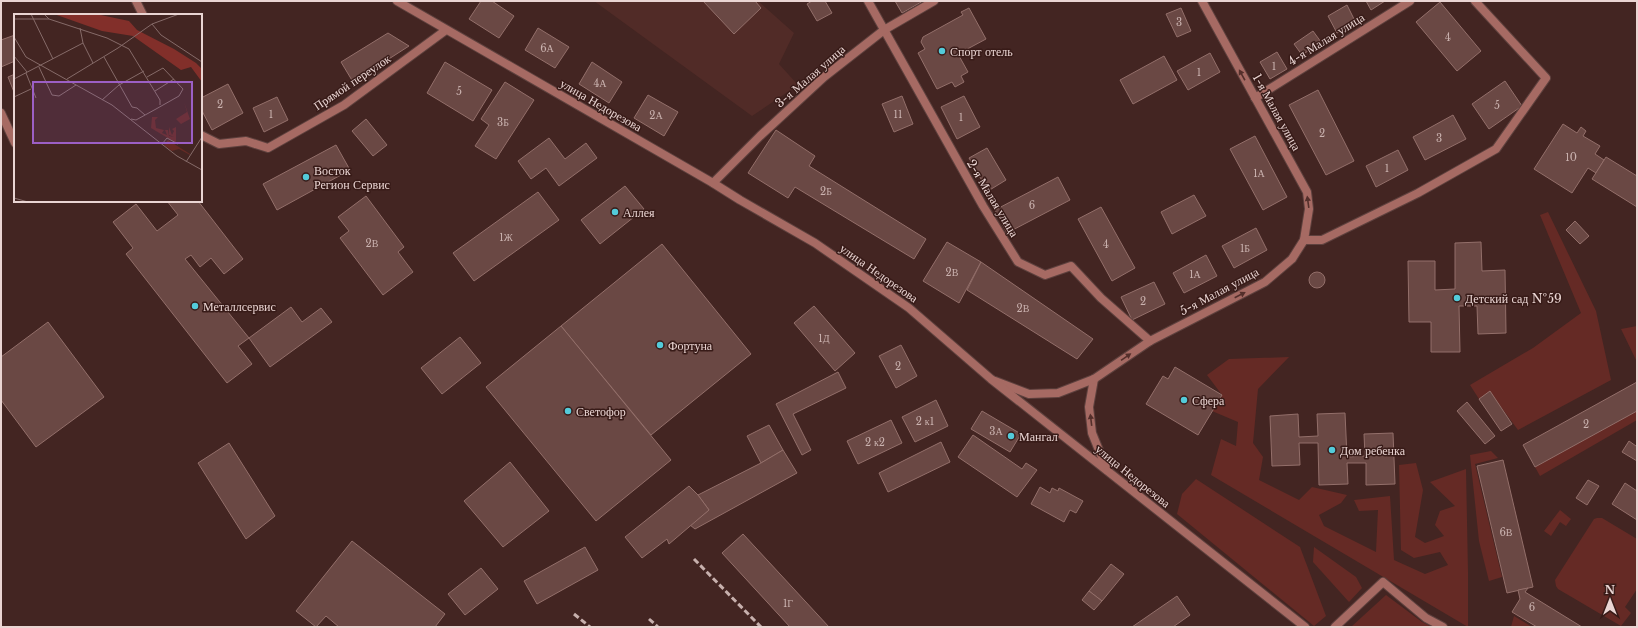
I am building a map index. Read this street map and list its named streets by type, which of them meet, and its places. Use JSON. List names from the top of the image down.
{
  "streets": {
    "street": [
      "4-я Малая улица",
      "3-я Малая улица",
      "Прямой переулок",
      "улица Недорезова",
      "1-я Малая улица",
      "2-я Малая улица",
      "5-я Малая улица"
    ]
  },
  "crossings": [
    ["4-я Малая улица", "1-я Малая улица"],
    ["3-я Малая улица", "улица Недорезова"],
    ["3-я Малая улица", "2-я Малая улица"],
    ["Прямой переулок", "улица Недорезова"],
    ["улица Недорезова", "5-я Малая улица"],
    ["1-я Малая улица", "5-я Малая улица"],
    ["2-я Малая улица", "5-я Малая улица"]
  ],
  "one_way": ["1-я Малая улица", "5-я Малая улица"],
  "places": [
    "Спорт отель",
    "Восток Регион Сервис",
    "Аллея",
    "Детский сад №59",
    "Металлсервис",
    "Фортуна",
    "Сфера",
    "Светофор",
    "Мангал",
    "Дом ребенка"
  ],
  "house_numbers": [
    "3",
    "4",
    "6А",
    "1",
    "1",
    "4А",
    "5",
    "2",
    "5",
    "1",
    "11",
    "2А",
    "1",
    "3Б",
    "2",
    "3",
    "10",
    "1",
    "1А",
    "2Б",
    "6",
    "1Ж",
    "2В",
    "4",
    "1Б",
    "2В",
    "1А",
    "2",
    "2В",
    "1Д",
    "2",
    "2 к1",
    "2",
    "3А",
    "2 к2",
    "6В",
    "1Г",
    "6"
  ],
  "north": "top"
}
